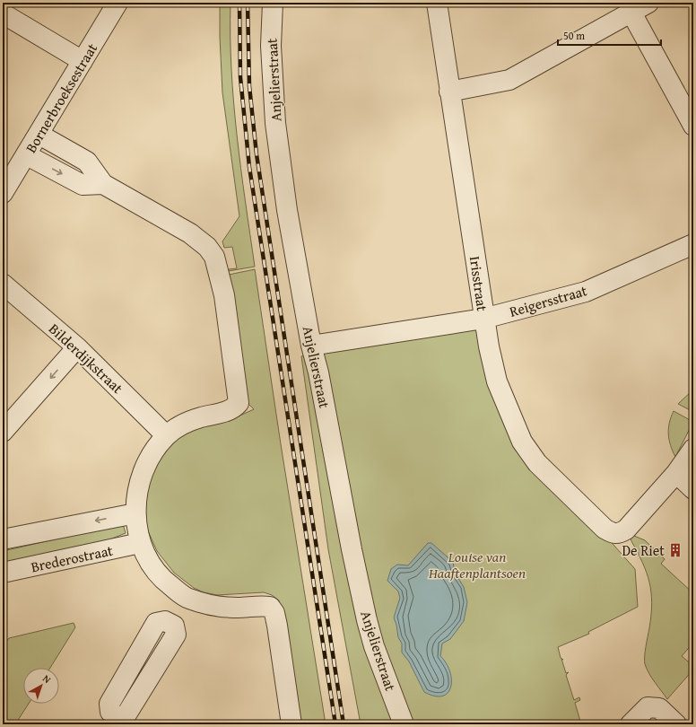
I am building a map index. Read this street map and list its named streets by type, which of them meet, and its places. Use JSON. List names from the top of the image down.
{
  "streets": {
    "street": [
      "Anjelierstraat",
      "Bornerbroeksestraat",
      "Irisstraat",
      "Reigersstraat",
      "Bilderdijkstraat",
      "Brederostraat"
    ]
  },
  "crossings": [
    ["Anjelierstraat", "Reigersstraat"],
    ["Irisstraat", "Reigersstraat"]
  ],
  "parks": ["Louise van Haaftenplantsoen"],
  "places": {
    "building": ["De Riet"]
  },
  "scale_bar": "50 m",
  "north": "top right"
}
